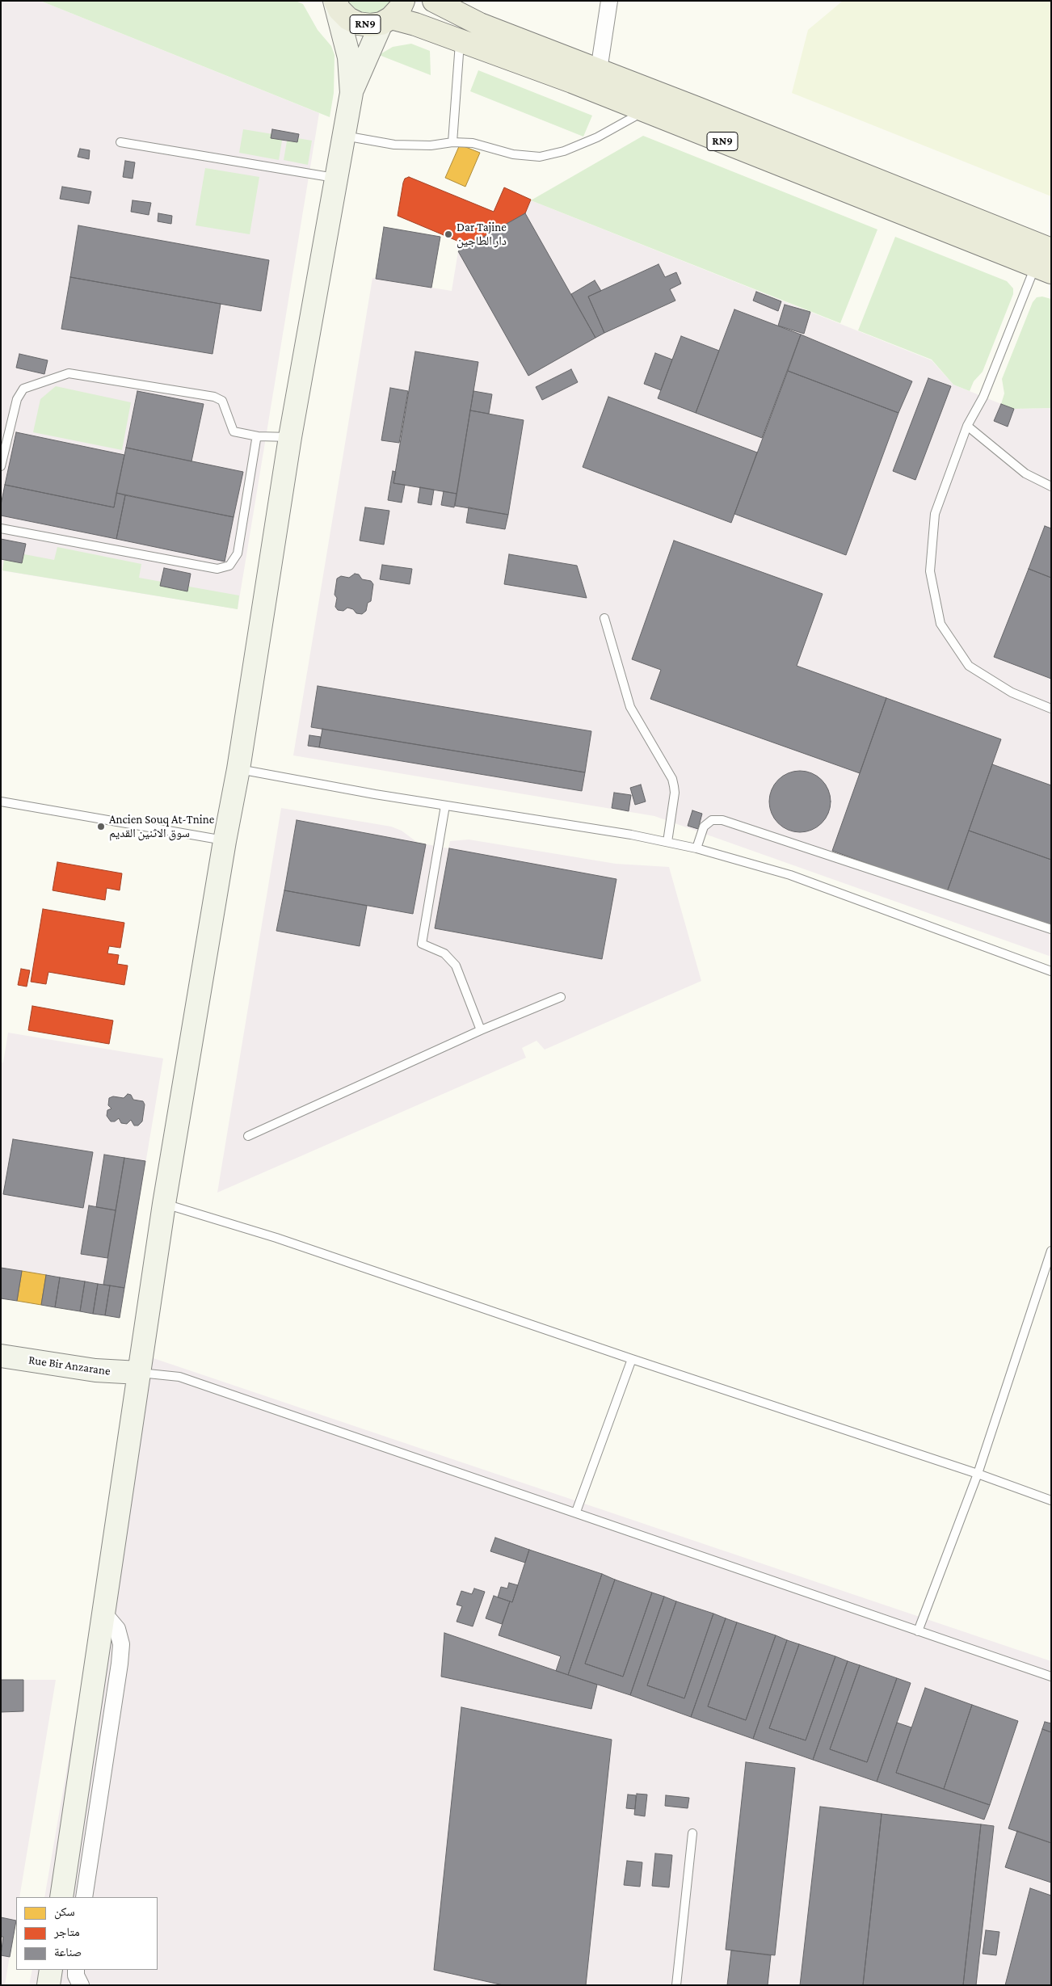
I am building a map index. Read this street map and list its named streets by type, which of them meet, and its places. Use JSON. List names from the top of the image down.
{
  "streets": {
    "main road": ["RN9"],
    "street": ["Rue Bir Anzarane"]
  },
  "places": ["Dar Tajine دار الطاجين", "Ancien Souq At-Tnine سوق الاثنين القديم"],
  "legend": ["سكن", "متاجر", "صناعة"]
}
